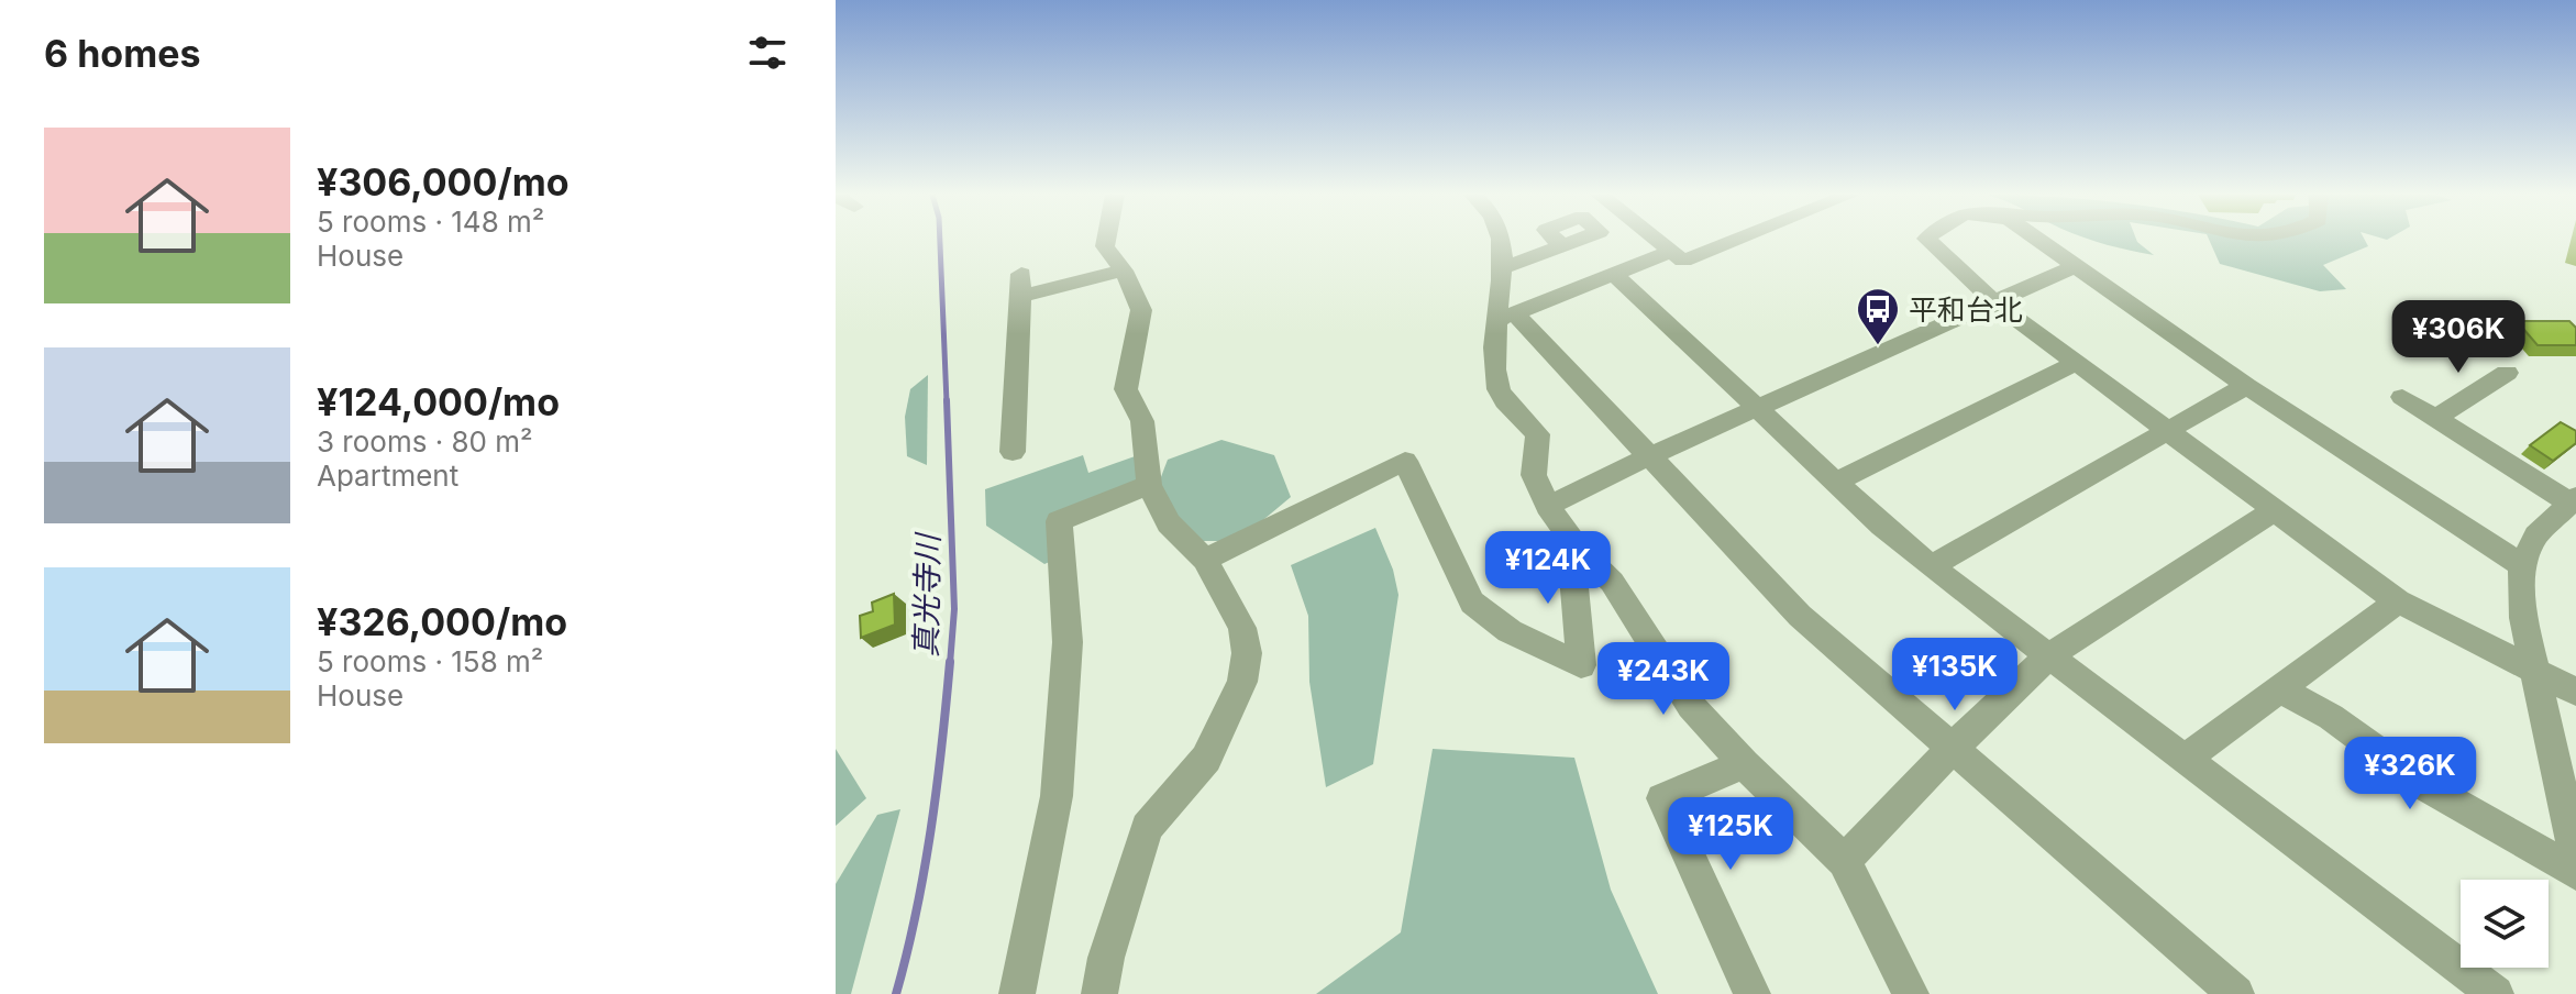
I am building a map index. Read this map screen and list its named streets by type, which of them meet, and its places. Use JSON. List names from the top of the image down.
{
  "water": ["真光寺川"],
  "places": {
    "bus stop": ["平和台北"]
  },
  "page": {
    "heading": "6 homes",
    "list": [
      {
        "name": "¥306,000/mo",
        "note": "5 rooms · 148 m² · House"
      },
      {
        "name": "¥124,000/mo",
        "note": "3 rooms · 80 m² · Apartment"
      },
      {
        "name": "¥326,000/mo",
        "note": "5 rooms · 158 m² · House"
      }
    ],
    "price": [
      "¥306K",
      "¥124K",
      "¥135K",
      "¥243K",
      "¥326K",
      "¥125K"
    ]
  }
}
